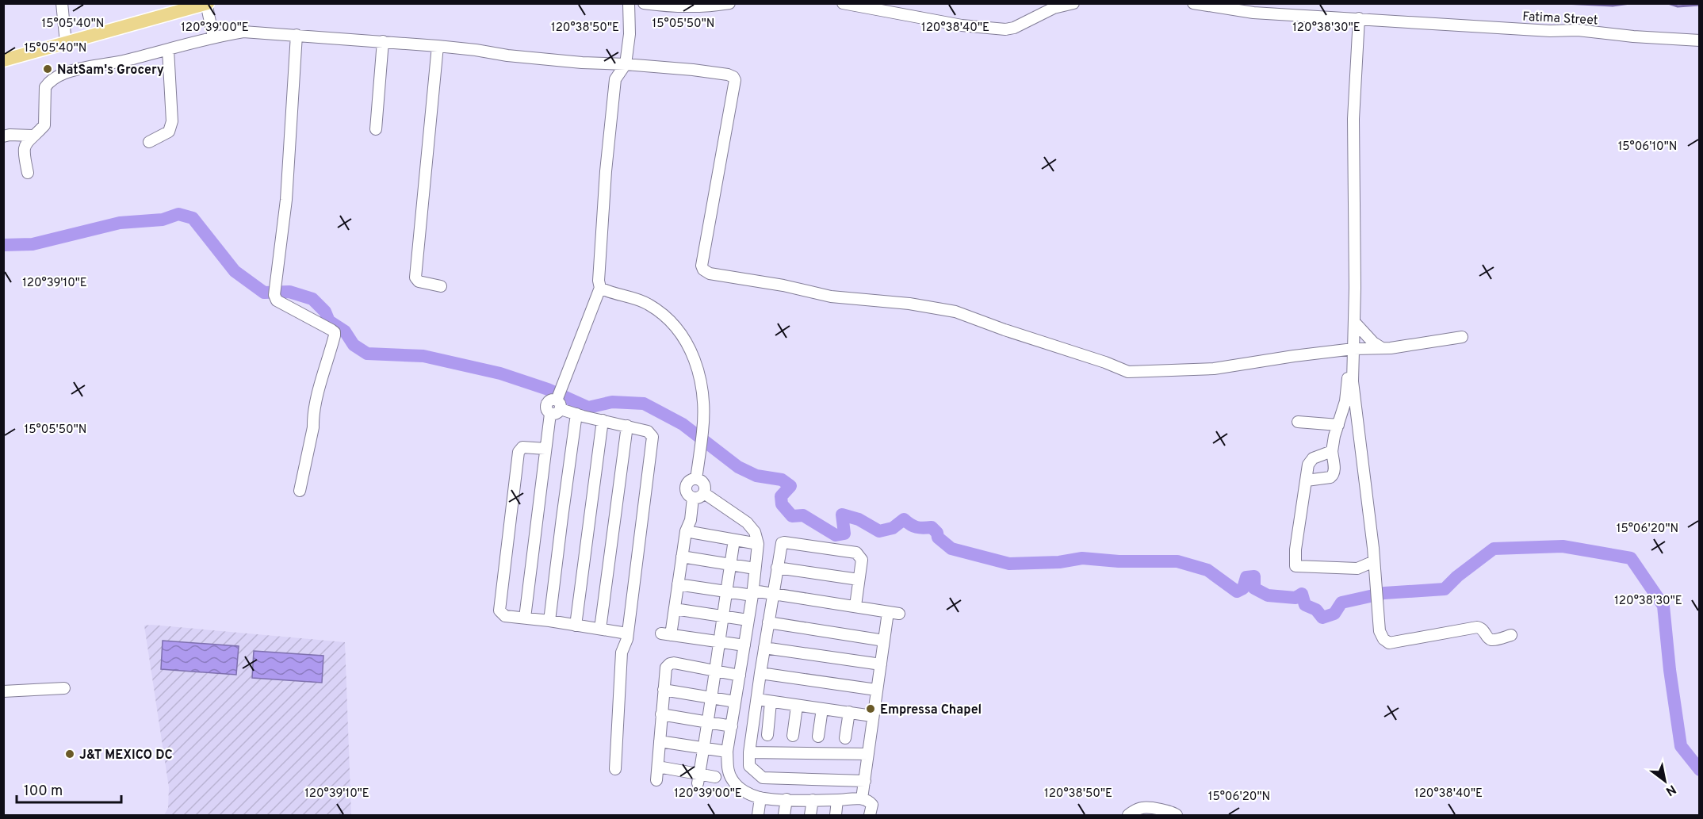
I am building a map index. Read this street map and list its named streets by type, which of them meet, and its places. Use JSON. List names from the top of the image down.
{
  "streets": {
    "street": ["Fatima Street"]
  },
  "places": ["NatSam's Grocery", "Empressa Chapel", "J&T MEXICO DC"],
  "scale_bar": "100 m",
  "north": "bottom right",
  "coordinates": [
    "15°05'40\"N",
    "15°05'50\"N",
    "120°39'00\"E",
    "120°38'50\"E",
    "120°38'40\"E",
    "120°38'30\"E",
    "15°06'10\"N",
    "120°39'10\"E",
    "15°06'20\"N"
  ]
}
